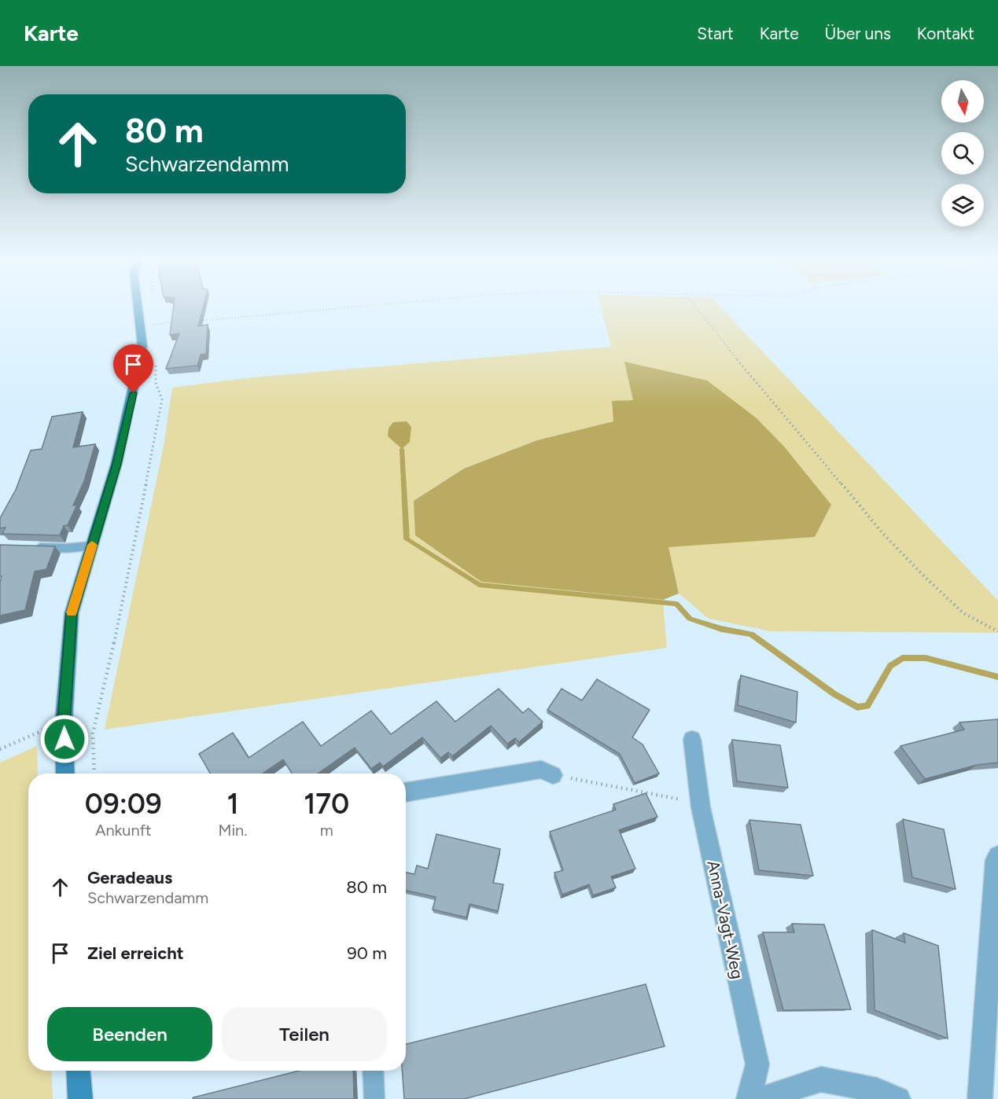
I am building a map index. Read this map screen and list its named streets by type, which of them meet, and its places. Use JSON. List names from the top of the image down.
{
  "streets": {
    "street": ["Anna-Vagt-Weg"]
  },
  "north": "bottom",
  "page": {
    "header": "Karte",
    "nav": [
      "Start",
      "Karte",
      "Über uns",
      "Kontakt"
    ],
    "turn": ["80 m", "Schwarzendamm"],
    "eta": [
      "09:09",
      "Ankunft",
      "1",
      "Min.",
      "170",
      "m"
    ],
    "list": [
      {
        "name": "Geradeaus",
        "note": "Schwarzendamm",
        "value": "80 m"
      },
      {
        "name": "Ziel erreicht",
        "value": "90 m"
      }
    ],
    "buttons": ["Beenden", "Teilen"]
  }
}
